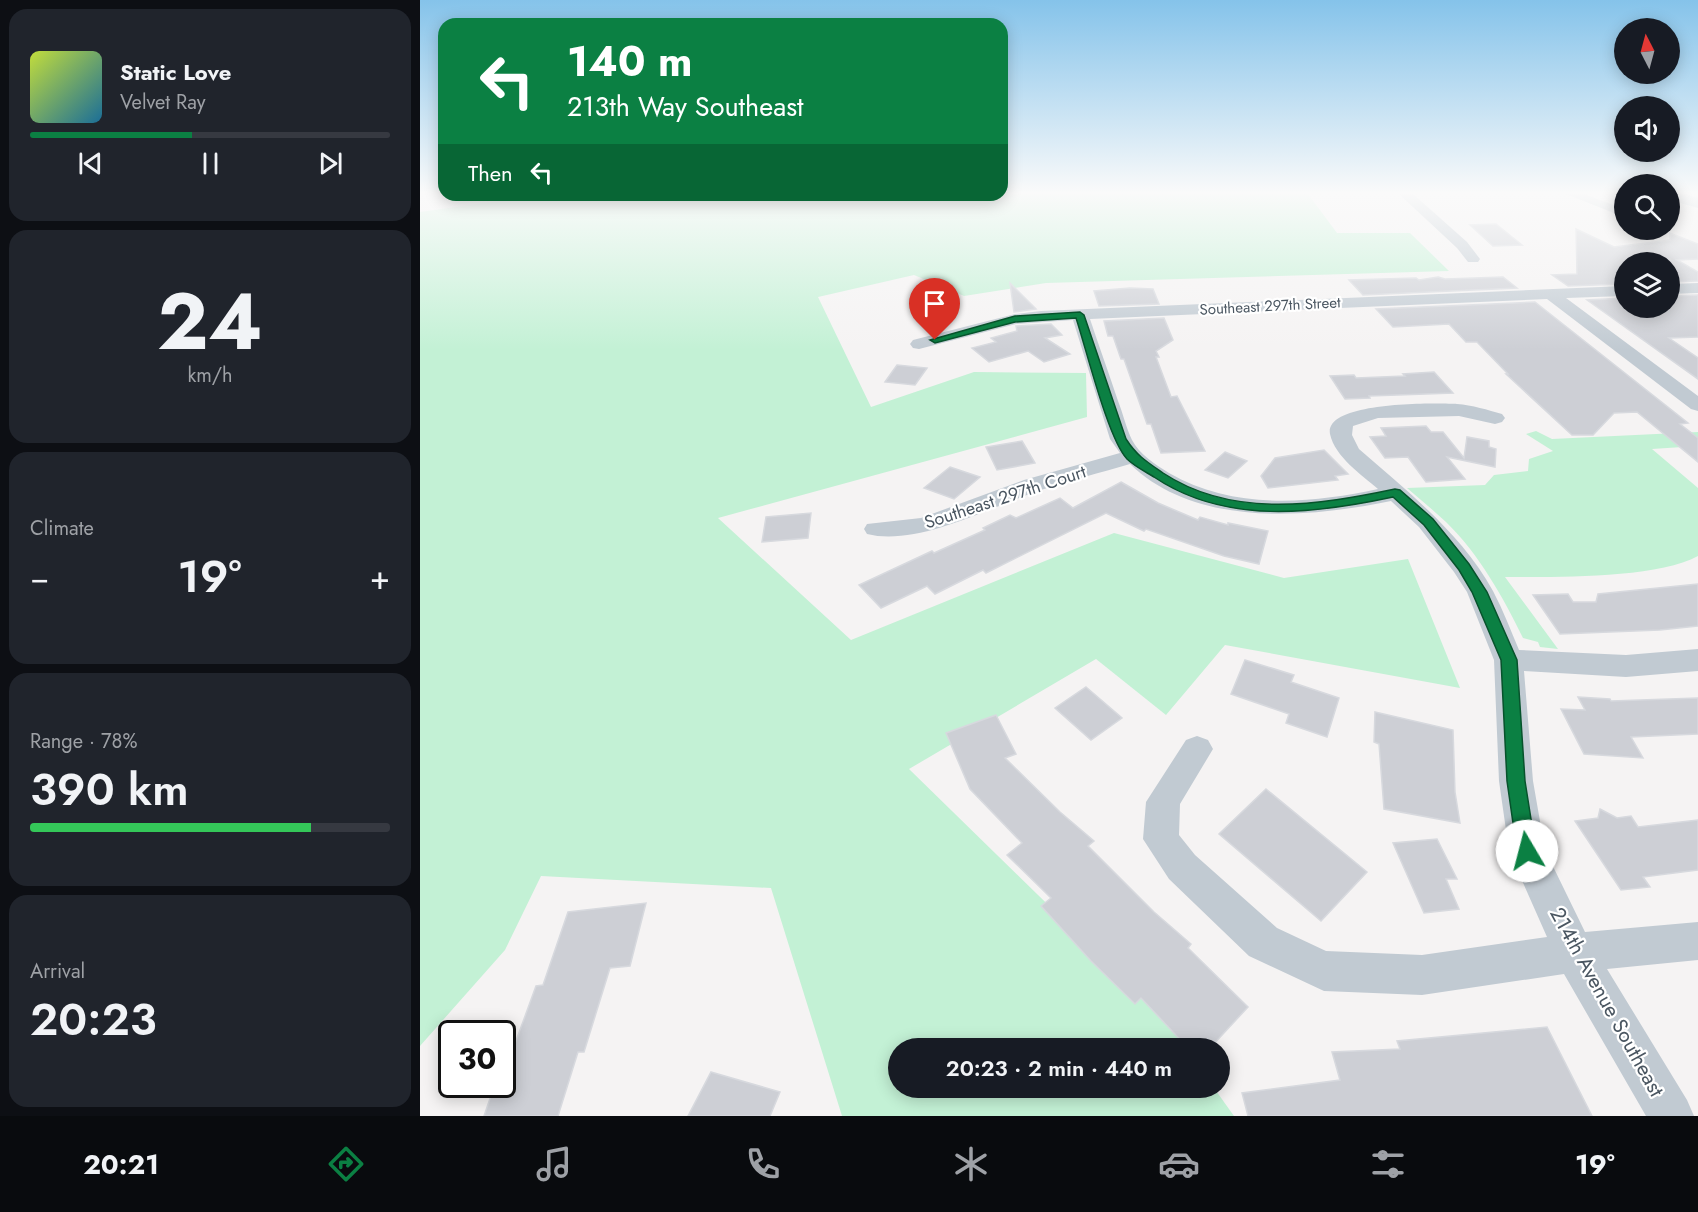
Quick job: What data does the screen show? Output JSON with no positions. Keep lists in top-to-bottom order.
{
  "streets": {
    "street": ["Southeast 297th Street", "Southeast 297th Court", "214th Avenue Southeast"]
  },
  "north": "top",
  "page": {
    "turn": ["140 m", "213th Way Southeast"],
    "song": ["Static Love", "Velvet Ray"],
    "then": "Then",
    "tile": [
      ["24", "km/h"],
      "Climate",
      ["Range · 78%", "390 km"],
      ["Arrival", "20:23"]
    ],
    "heat": ["−", "19°", "+"],
    "limit": "30",
    "trip": "20:23 · 2 min · 440 m",
    "tabs": ["20:21", "19°"]
  }
}
